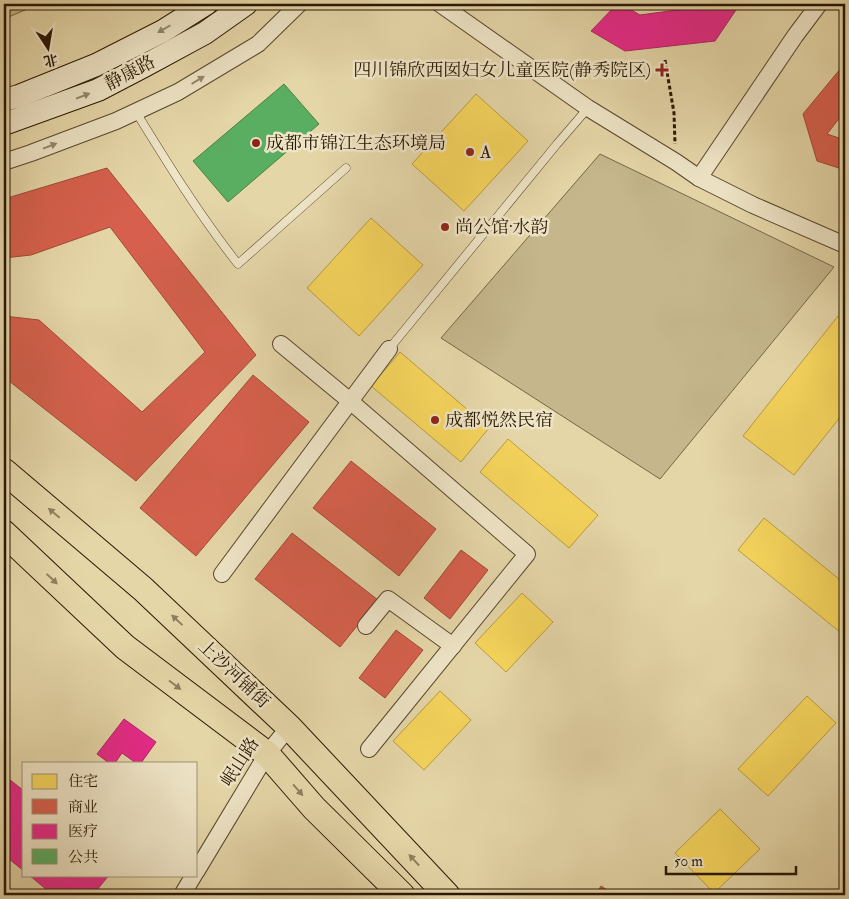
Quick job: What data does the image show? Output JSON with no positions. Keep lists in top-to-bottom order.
{
  "streets": {
    "main road": ["静康路", "上沙河铺街"],
    "street": ["岷山路"]
  },
  "crossings": [
    ["上沙河铺街", "岷山路"]
  ],
  "places": {
    "health": ["四川锦欣西囡妇女儿童医院(静秀院区)"],
    "other": [
      "成都市锦江生态环境局",
      "A",
      "尚公馆·水韵",
      "成都悦然民宿"
    ]
  },
  "legend": [
    "住宅",
    "商业",
    "医疗",
    "公共"
  ],
  "scale_bar": "50 m",
  "north": "bottom"
}
